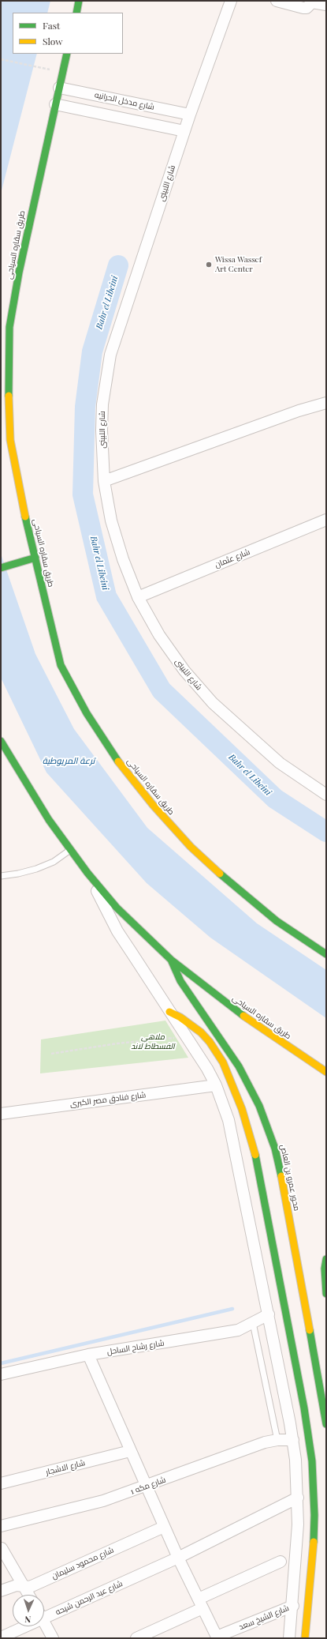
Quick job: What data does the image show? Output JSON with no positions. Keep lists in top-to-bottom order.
{
  "streets": {
    "main road": ["طريق سقاره السياحى", "محور عمرو بن العاص"],
    "street": [
      "شارع مدخل الحرانيه",
      "شارع اللبينى",
      "شارع عثمان",
      "شارع فنادق مصر الكبرى",
      "شارع رشاح الساحل",
      "شارع الاشجار",
      "شارع مكه 1",
      "شارع محمود سليمان",
      "شارع عبد الرحمن شيحه",
      "شارع الشيخ سعد"
    ]
  },
  "crossings": [
    ["شارع مدخل الحرانيه", "شارع اللبينى"],
    ["شارع مدخل الحرانيه", "طريق سقاره السياحى"],
    ["شارع اللبينى", "شارع عثمان"],
    ["طريق سقاره السياحى", "محور عمرو بن العاص"]
  ],
  "water": ["Bahr el Libeini", "ترعة المريوطية"],
  "parks": ["ملاهي الفسطاط لاند"],
  "places": ["Wissa Wassef Art Center"],
  "legend": ["Fast", "Slow"],
  "north": "bottom"
}
